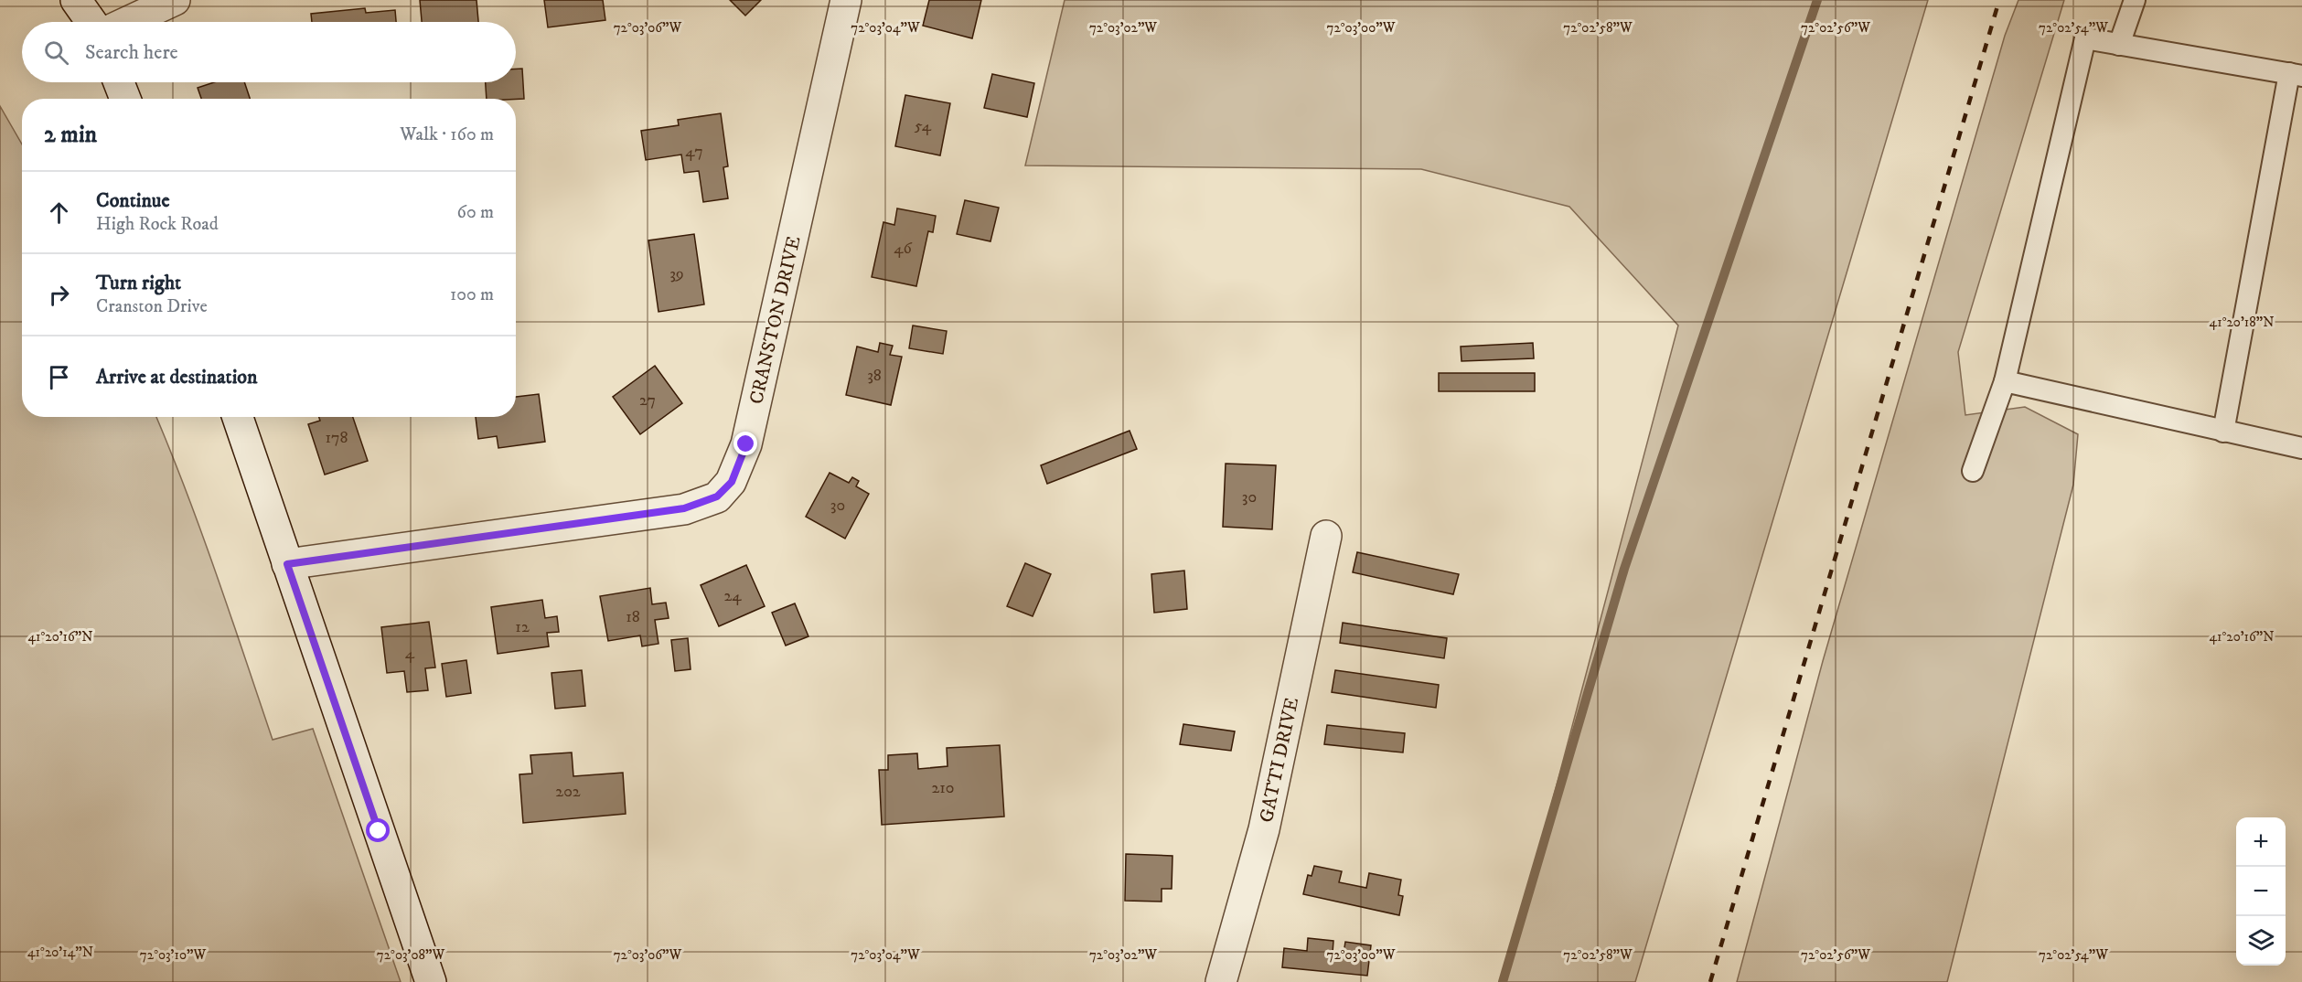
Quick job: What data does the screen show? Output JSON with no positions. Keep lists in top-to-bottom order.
{
  "streets": {
    "street": ["CRANSTON DRIVE", "GATTI DRIVE"]
  },
  "house_numbers": [
    "54",
    "47",
    "46",
    "39",
    "38",
    "27",
    "178",
    "30",
    "30",
    "24",
    "18",
    "12",
    "4",
    "210",
    "202"
  ],
  "page": {
    "search": "Search here",
    "heading": ["2 min", "Walk · 160 m"],
    "list": [
      ["Continue", "High Rock Road", "60 m"],
      ["Turn right", "Cranston Drive", "100 m"],
      "Arrive at destination"
    ],
    "map_buttons": ["+", "−"]
  },
  "coordinates": [
    "72°03'06\"W",
    "72°03'04\"W",
    "72°03'02\"W",
    "72°03'00\"W",
    "72°02'58\"W",
    "72°02'56\"W",
    "72°02'54\"W",
    "41°20'18\"N",
    "41°20'16\"N",
    "41°20'14\"N",
    "72°03'10\"W",
    "72°03'08\"W"
  ]
}
